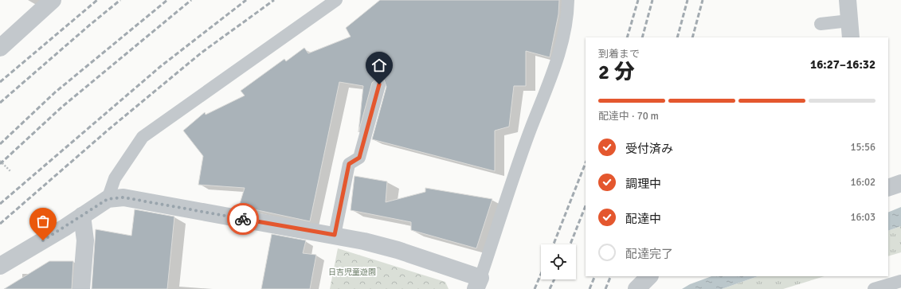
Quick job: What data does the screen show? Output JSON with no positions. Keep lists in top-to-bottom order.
{
  "parks": ["日吉児童遊園"],
  "page": {
    "heading": ["2 分", "到着まで", "16:27–16:32"],
    "bar": "配達中 · 70 m",
    "list": [
      ["受付済み", "15:56"],
      ["調理中", "16:02"],
      ["配達中", "16:03"],
      "配達完了"
    ]
  }
}
